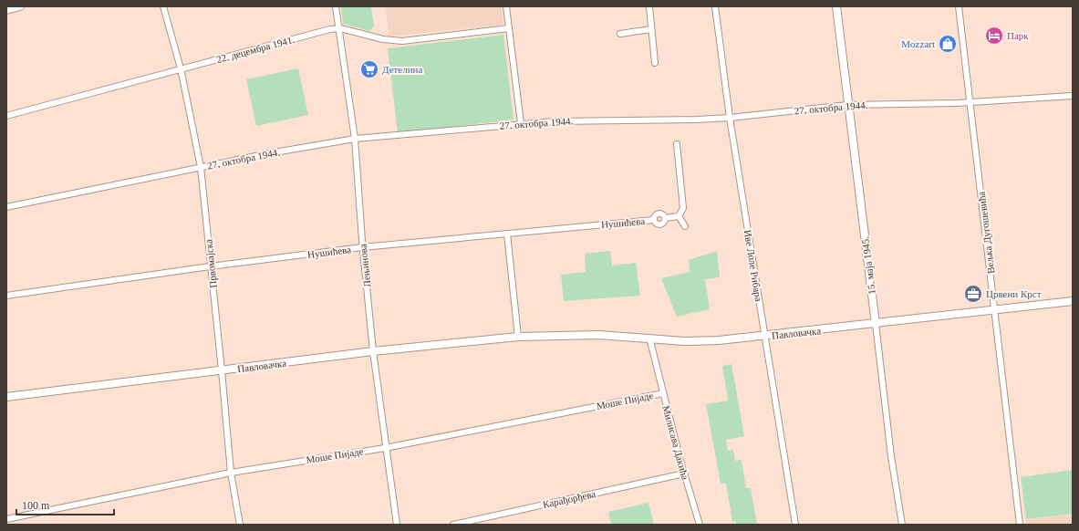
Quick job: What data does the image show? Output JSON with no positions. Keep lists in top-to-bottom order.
{
  "streets": {
    "street": [
      "22. децембра 1941.",
      "27. октобра 1944.",
      "Нушићева",
      "Вељка Дугошевића",
      "Првомајска",
      "Лењинова",
      "Иве Лоле Рибара",
      "15. маја 1945.",
      "Павловачка",
      "Моше Пијаде",
      "Милисава Дакића",
      "Карађорђева"
    ]
  },
  "crossings": [
    ["22. децембра 1941.", "Првомајска"],
    ["22. децембра 1941.", "Лењинова"],
    ["27. октобра 1944.", "Вељка Дугошевића"],
    ["27. октобра 1944.", "Првомајска"],
    ["27. октобра 1944.", "Лењинова"],
    ["27. октобра 1944.", "Иве Лоле Рибара"],
    ["27. октобра 1944.", "15. маја 1945."],
    ["Нушићева", "Првомајска"],
    ["Нушићева", "Лењинова"],
    ["Вељка Дугошевића", "Павловачка"],
    ["Првомајска", "Павловачка"],
    ["Првомајска", "Моше Пијаде"],
    ["Лењинова", "Павловачка"],
    ["Лењинова", "Моше Пијаде"],
    ["Иве Лоле Рибара", "Павловачка"],
    ["15. маја 1945.", "Павловачка"],
    ["Павловачка", "Милисава Дакића"],
    ["Моше Пијаде", "Милисава Дакића"],
    ["Милисава Дакића", "Карађорђева"]
  ],
  "places": {
    "hotel": ["Парк"],
    "shop": ["Mozzart"],
    "supermarket": ["Детелина"],
    "office": ["Црвени Крст"]
  },
  "scale_bar": "100 m"
}
